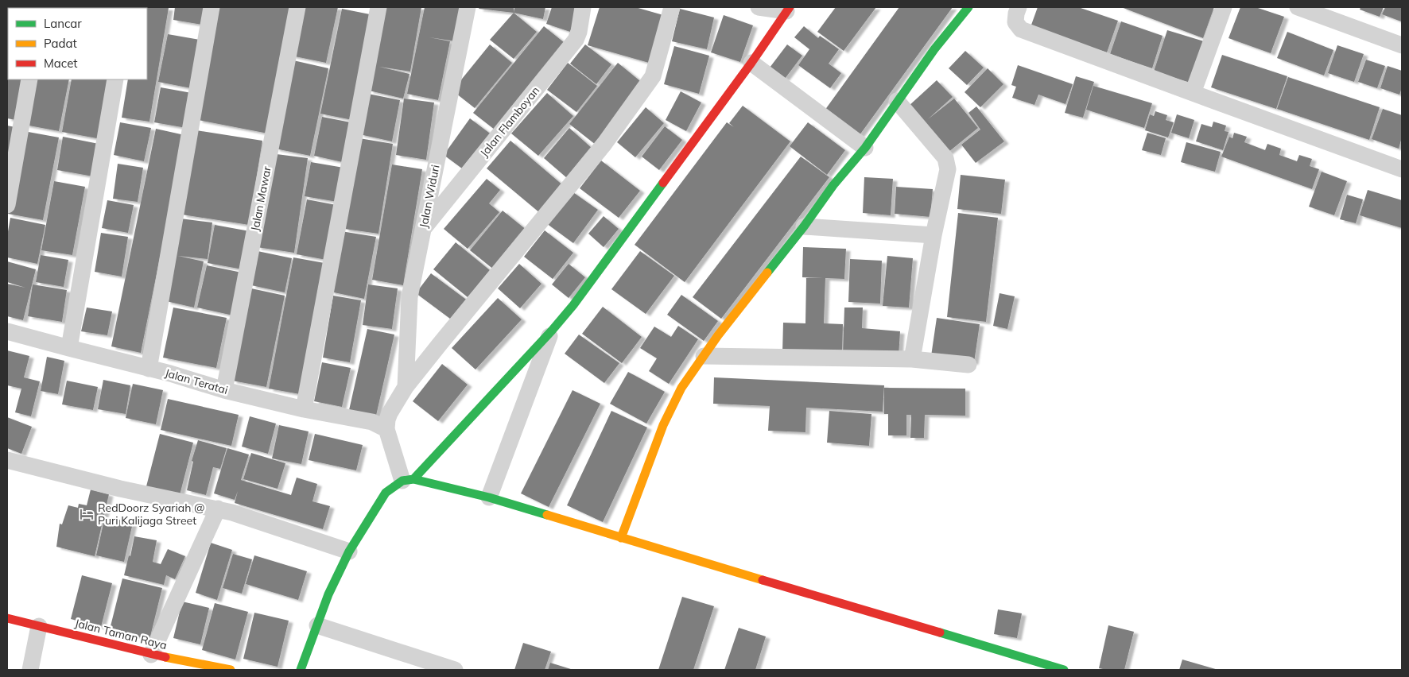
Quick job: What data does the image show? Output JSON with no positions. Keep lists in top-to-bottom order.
{
  "streets": {
    "street": [
      "Jalan Flamboyan",
      "Jalan Widuri",
      "Jalan Mawar",
      "Jalan Teratai",
      "Jalan Taman Raya"
    ]
  },
  "crossings": [
    ["Jalan Flamboyan", "Jalan Widuri"],
    ["Jalan Mawar", "Jalan Teratai"]
  ],
  "places": {
    "hotel": ["RedDoorz Syariah @ Puri Kalijaga Street"]
  },
  "legend": ["Lancar", "Padat", "Macet"]
}
